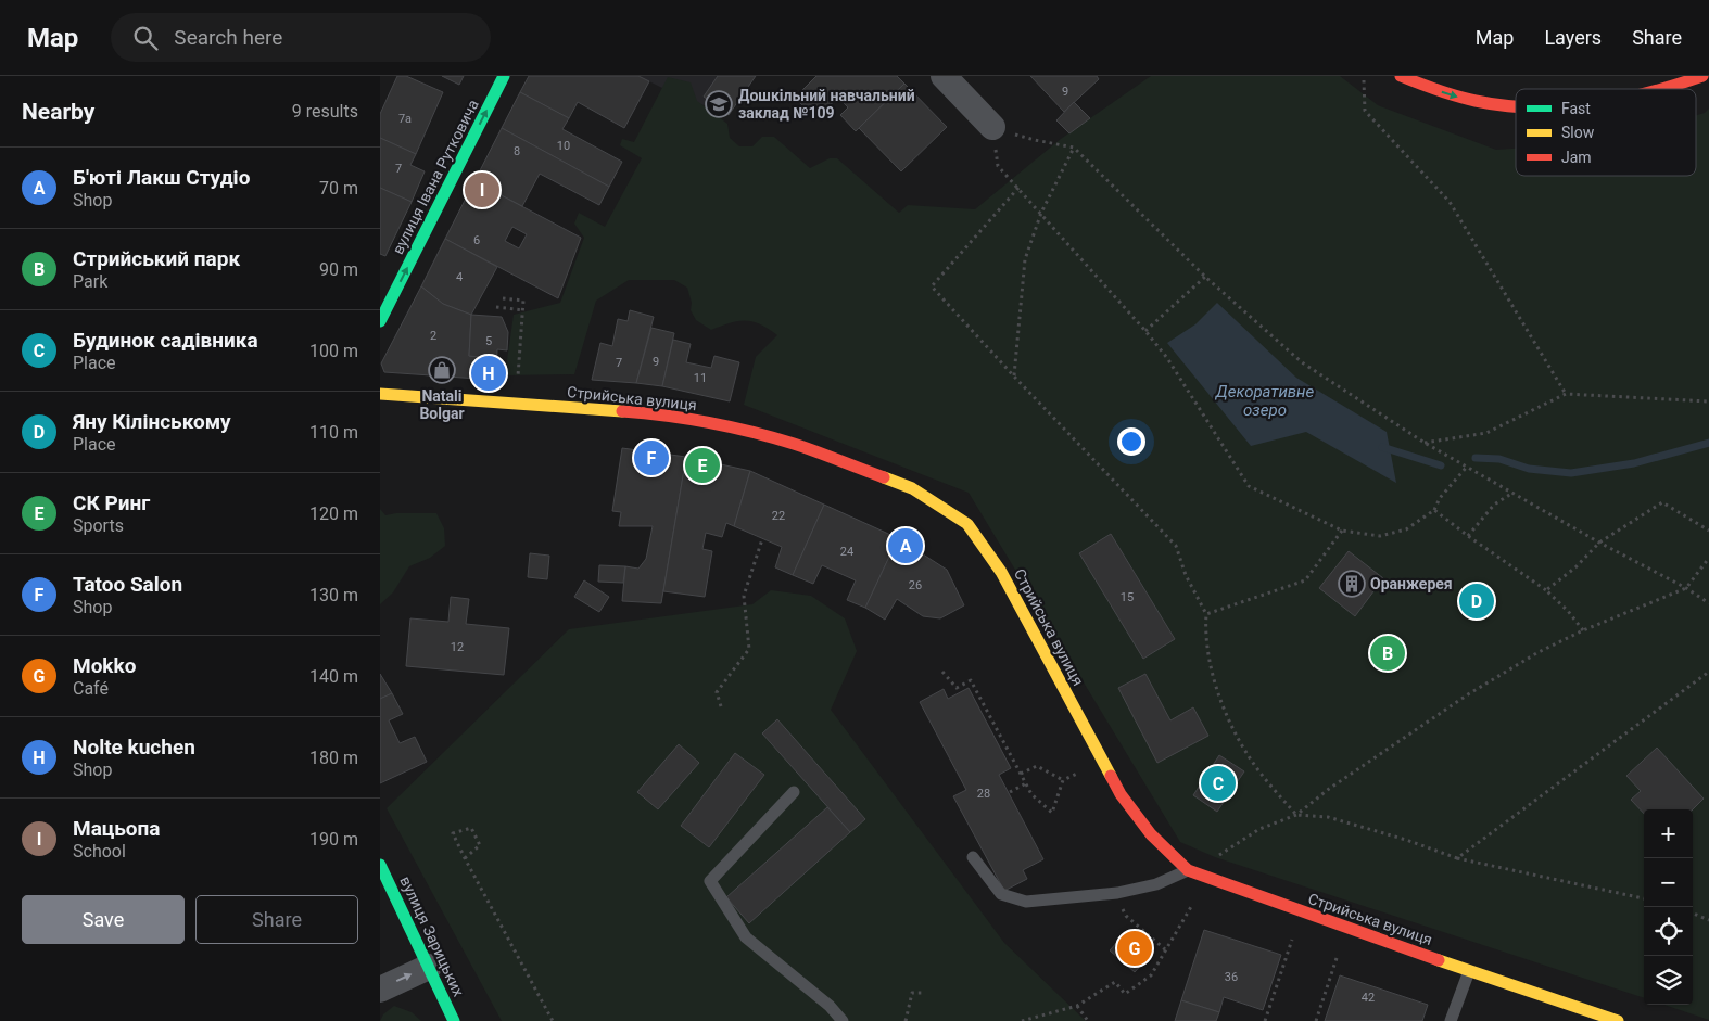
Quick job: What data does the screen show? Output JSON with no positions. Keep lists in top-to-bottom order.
{
  "streets": {
    "main road": ["вулиця Івана Рутковича", "Стрийська вулиця", "вулиця Зарицьких"]
  },
  "one_way": ["вулиця Івана Рутковича"],
  "water": ["Декоративне озеро"],
  "places": {
    "school or university": ["Дошкільний навчальний заклад №109"],
    "shop": ["Natali Bolgar"],
    "building": ["Оранжерея"]
  },
  "house_numbers": [
    "9",
    "7а",
    "10",
    "8",
    "7",
    "6",
    "4",
    "2",
    "5",
    "9",
    "7",
    "11",
    "22",
    "24",
    "26",
    "15",
    "12",
    "28",
    "36",
    "42"
  ],
  "legend": ["Fast", "Slow", "Jam"],
  "page": {
    "header": "Map",
    "search": "Search here",
    "nav": ["Map", "Layers", "Share"],
    "heading": ["Nearby", "9 results"],
    "list": [
      {
        "mark": "A",
        "name": "Б'юті Лакш Студіо",
        "note": "Shop",
        "value": "70 m"
      },
      {
        "mark": "B",
        "name": "Стрийський парк",
        "note": "Park",
        "value": "90 m"
      },
      {
        "mark": "C",
        "name": "Будинок садівника",
        "note": "Place",
        "value": "100 m"
      },
      {
        "mark": "D",
        "name": "Яну Кілінському",
        "note": "Place",
        "value": "110 m"
      },
      {
        "mark": "E",
        "name": "СК Ринг",
        "note": "Sports",
        "value": "120 m"
      },
      {
        "mark": "F",
        "name": "Tatoo Salon",
        "note": "Shop",
        "value": "130 m"
      },
      {
        "mark": "G",
        "name": "Mokko",
        "note": "Café",
        "value": "140 m"
      },
      {
        "mark": "H",
        "name": "Nolte kuchen",
        "note": "Shop",
        "value": "180 m"
      },
      {
        "mark": "I",
        "name": "Мацьопа",
        "note": "School",
        "value": "190 m"
      }
    ],
    "pins": [
      "I",
      "H",
      "F",
      "E",
      "A",
      "D",
      "B",
      "C",
      "G"
    ],
    "map_buttons": ["+", "−"],
    "buttons": ["Save", "Share"]
  }
}
